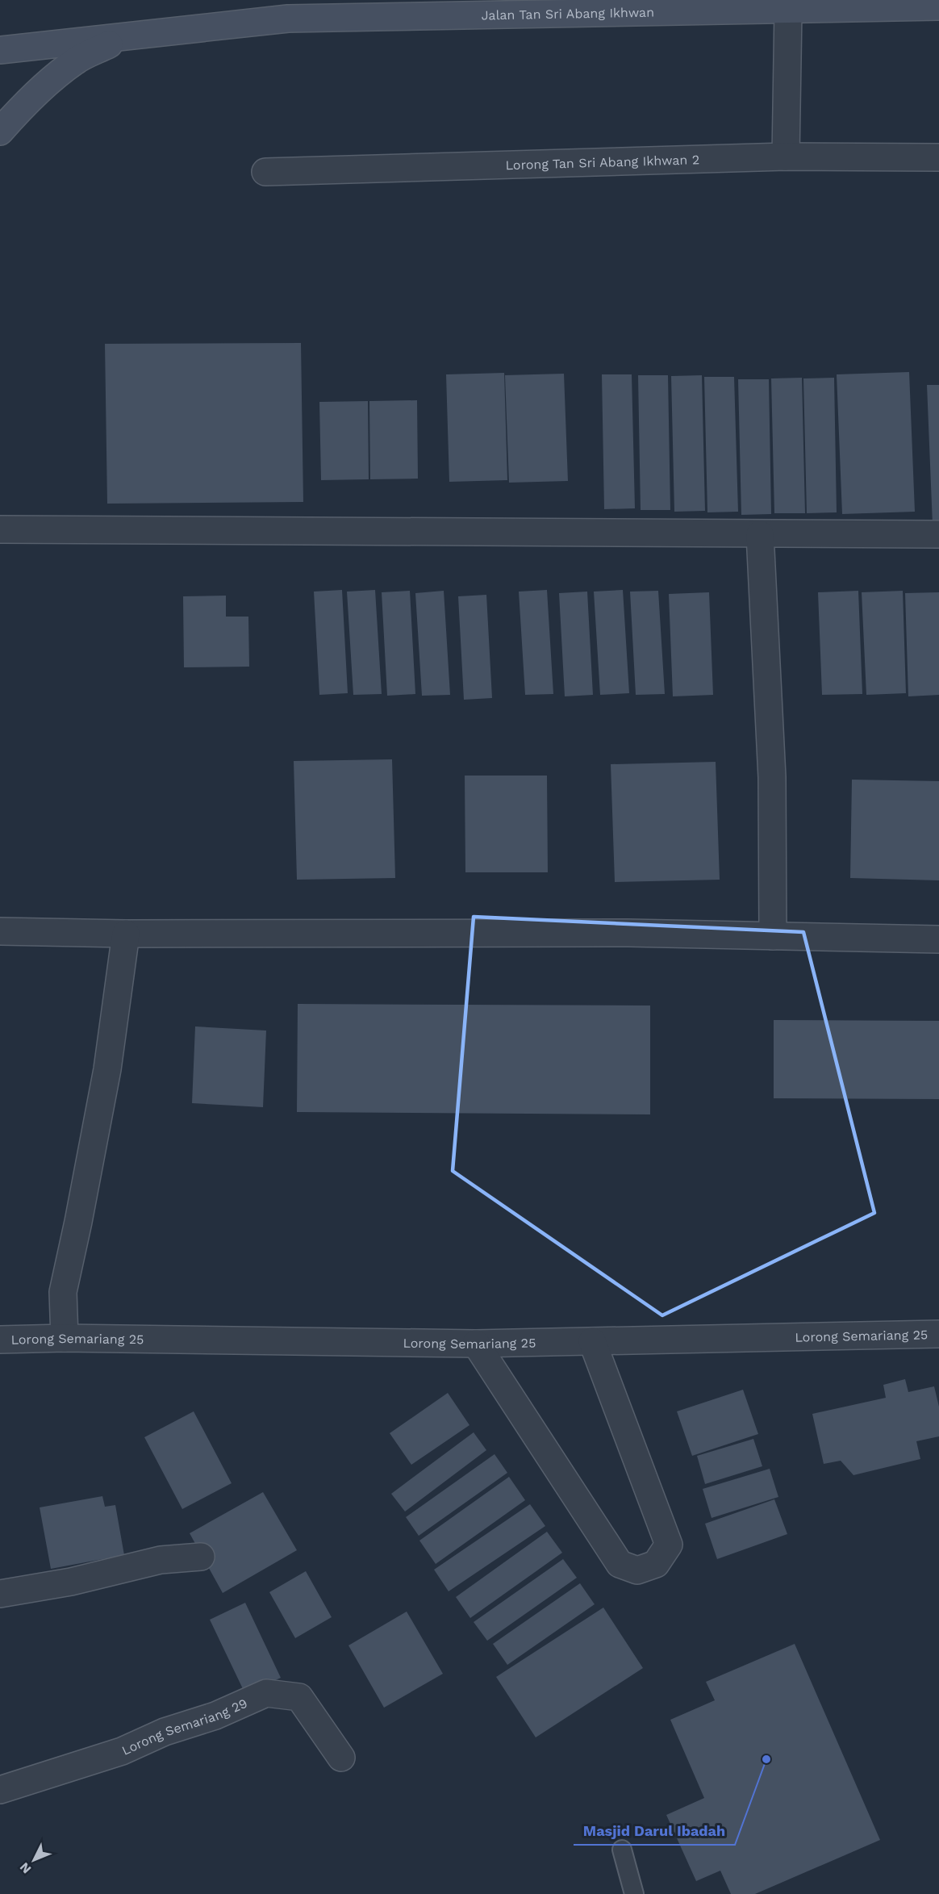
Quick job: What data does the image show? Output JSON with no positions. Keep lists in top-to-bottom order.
{
  "streets": {
    "street": [
      "Jalan Tan Sri Abang Ikhwan",
      "Lorong Tan Sri Abang Ikhwan 2",
      "Lorong Semariang 25",
      "Lorong Semariang 29"
    ]
  },
  "places": ["Masjid Darul Ibadah"],
  "north": "bottom left"
}
